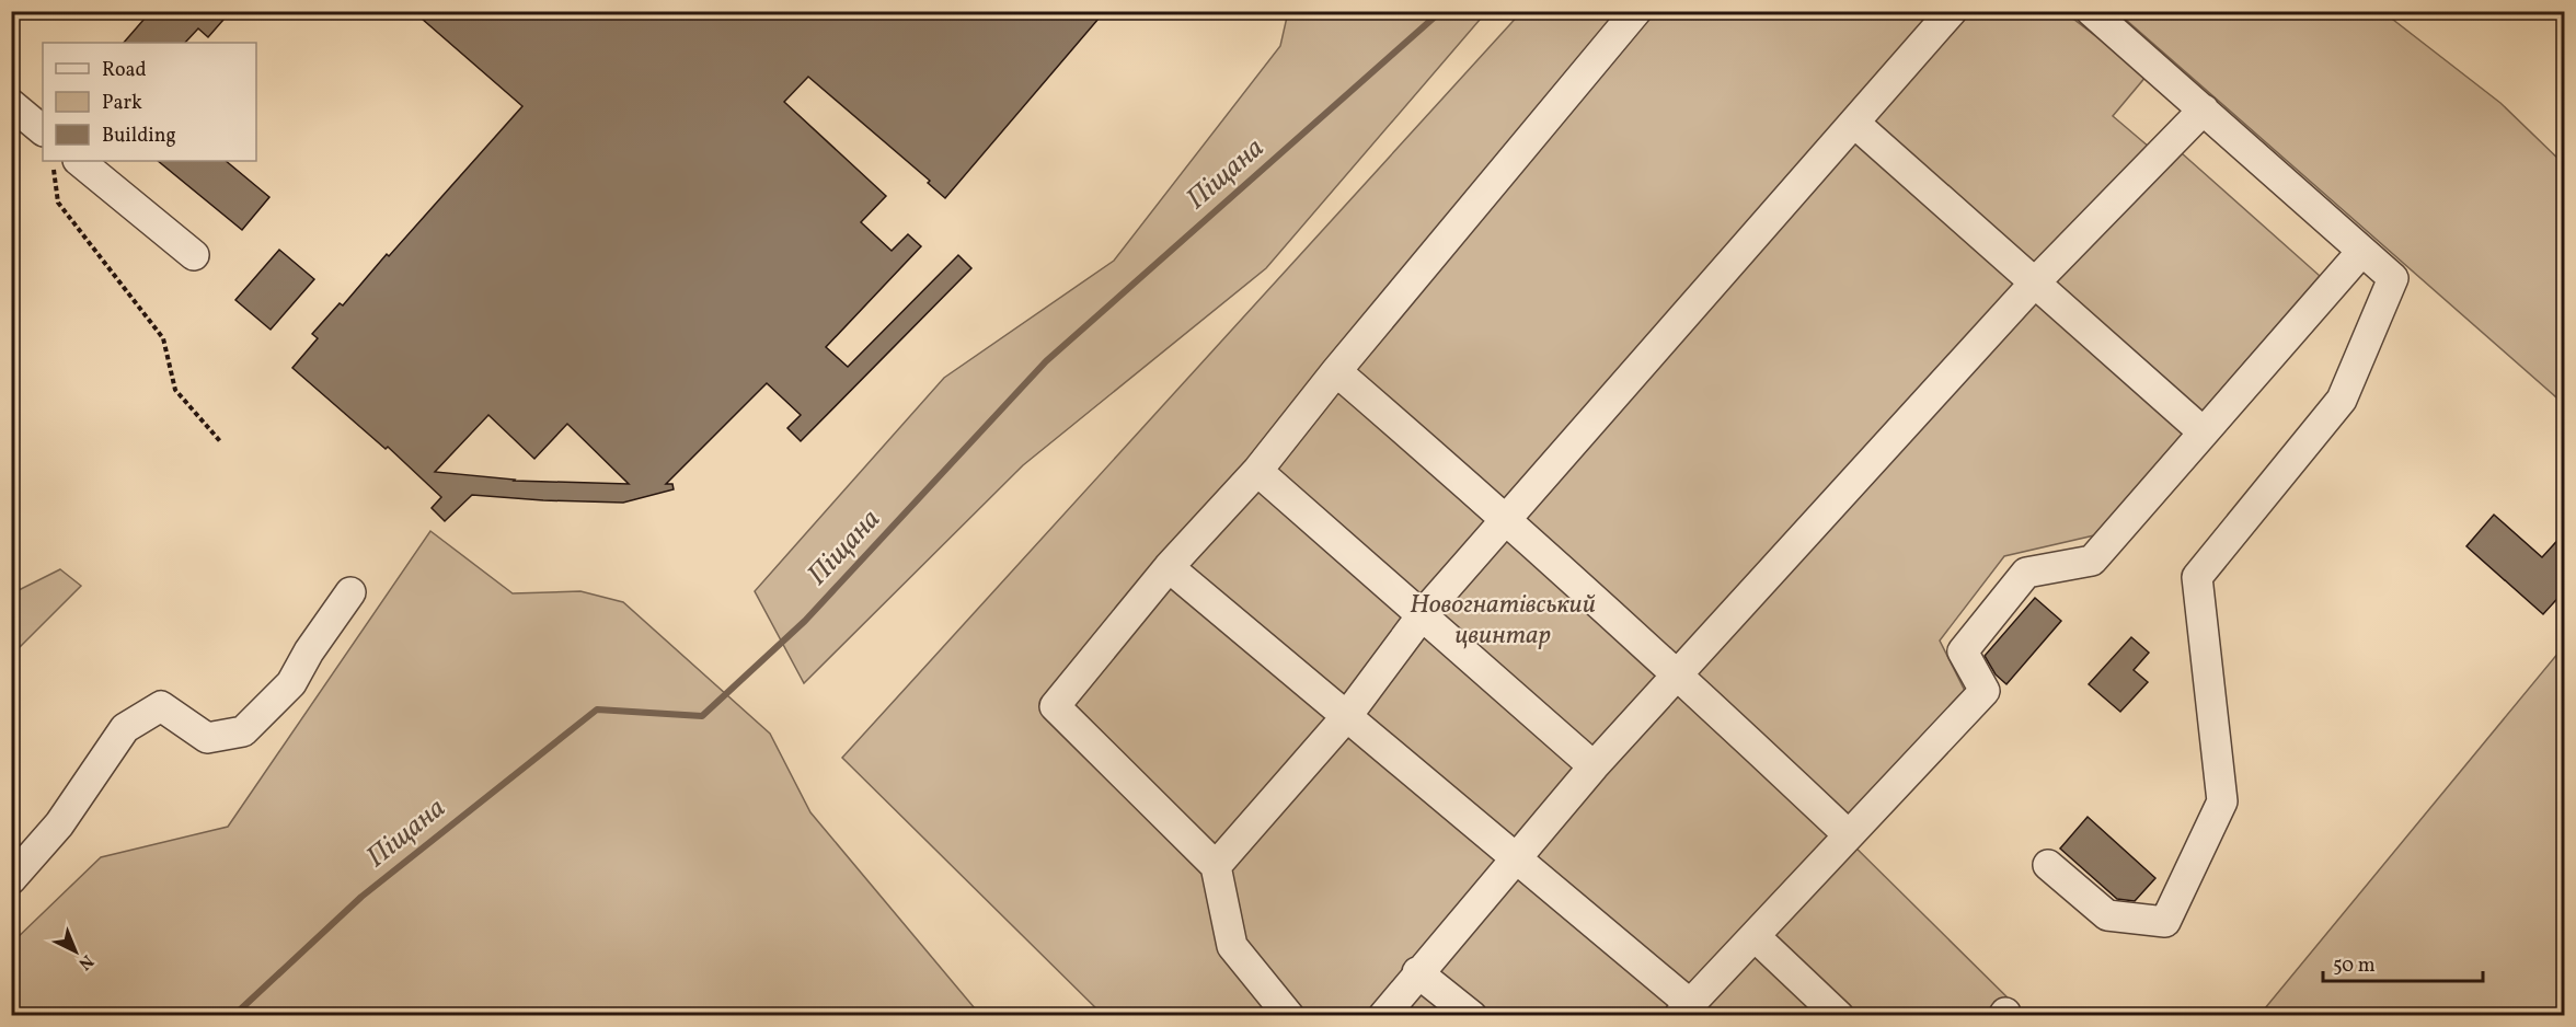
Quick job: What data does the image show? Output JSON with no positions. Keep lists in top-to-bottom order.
{
  "water": ["Піщана"],
  "parks": ["Новогнатівський цвинтар"],
  "legend": ["Road", "Park", "Building"],
  "scale_bar": "50 m",
  "north": "bottom right"
}
